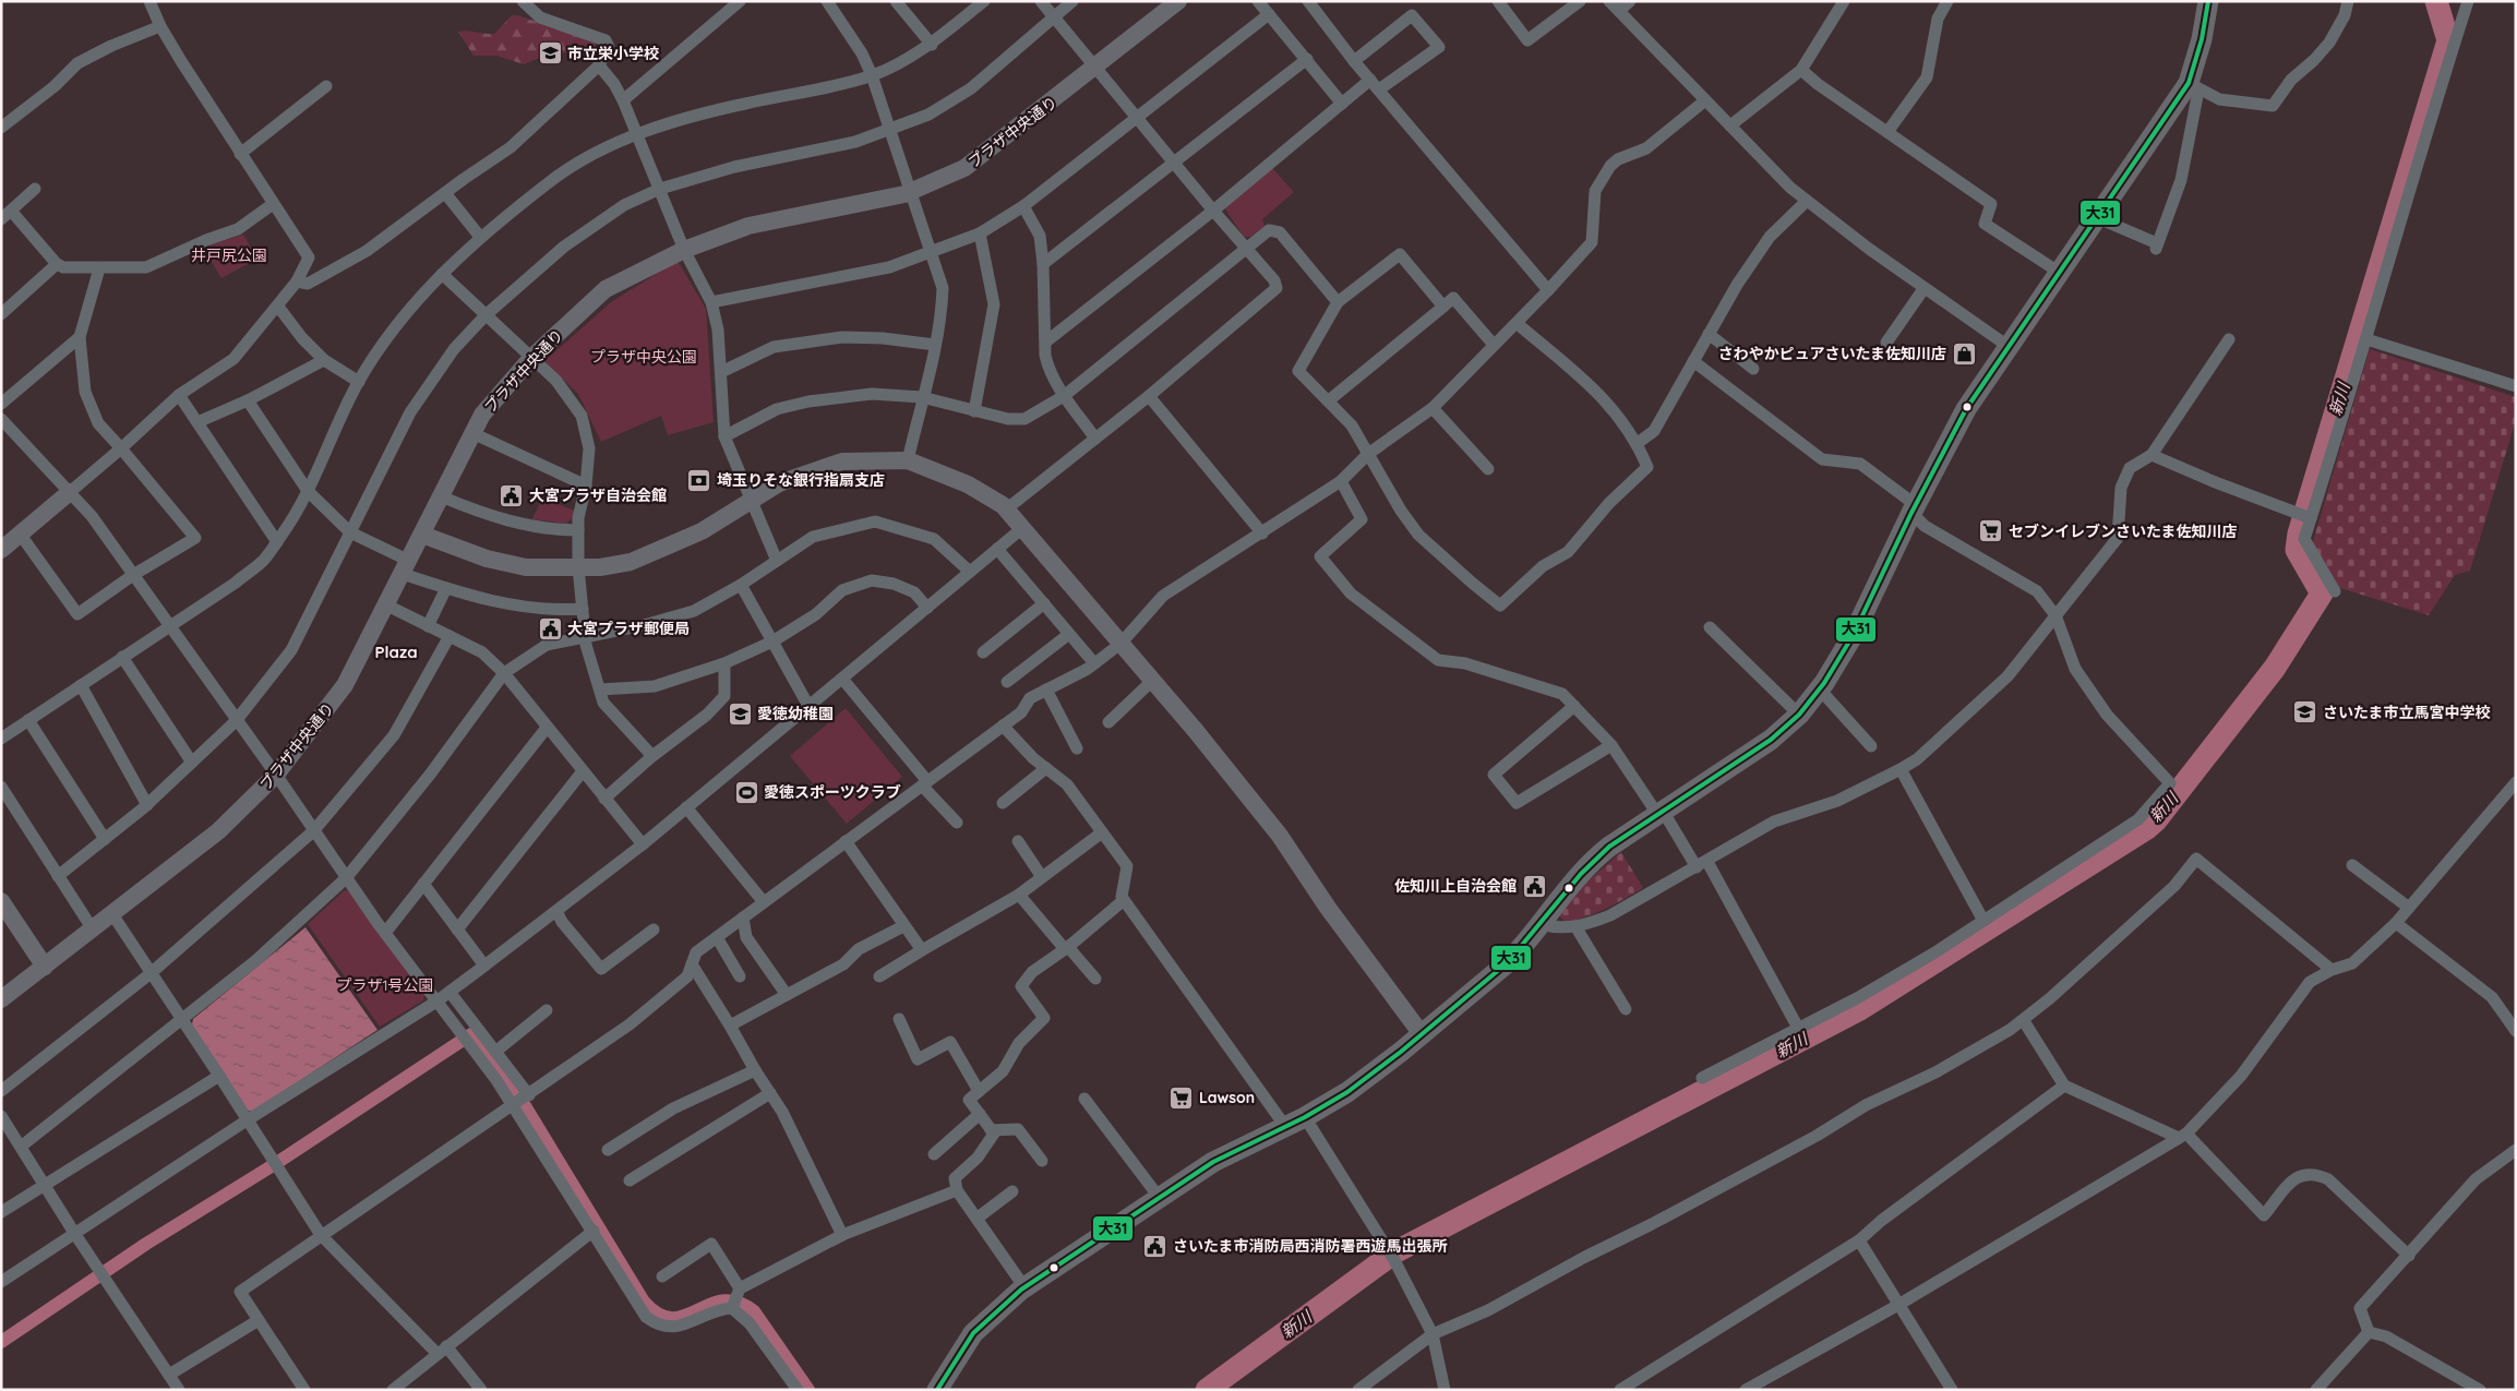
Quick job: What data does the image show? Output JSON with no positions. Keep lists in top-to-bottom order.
{
  "streets": {
    "street": ["プラザ中央通り"]
  },
  "districts": ["Plaza"],
  "water": ["新川"],
  "parks": ["井戸尻公園", "プラザ中央公園", "プラザ1号公園"],
  "places": {
    "school or university": ["市立栄小学校", "さいたま市立馬宮中学校", "愛徳幼稚園"],
    "shop": ["さわやかピュアさいたま佐知川店"],
    "bank": ["埼玉りそな銀行指扇支店"],
    "public building": [
      "大宮プラザ自治会館",
      "大宮プラザ郵便局",
      "佐知川上自治会館",
      "さいたま市消防局西消防署西遊馬出張所"
    ],
    "supermarket": ["セブンイレブンさいたま佐知川店", "Lawson"],
    "sports": ["愛徳スポーツクラブ"]
  },
  "lines": ["transit line 大31"]
}
